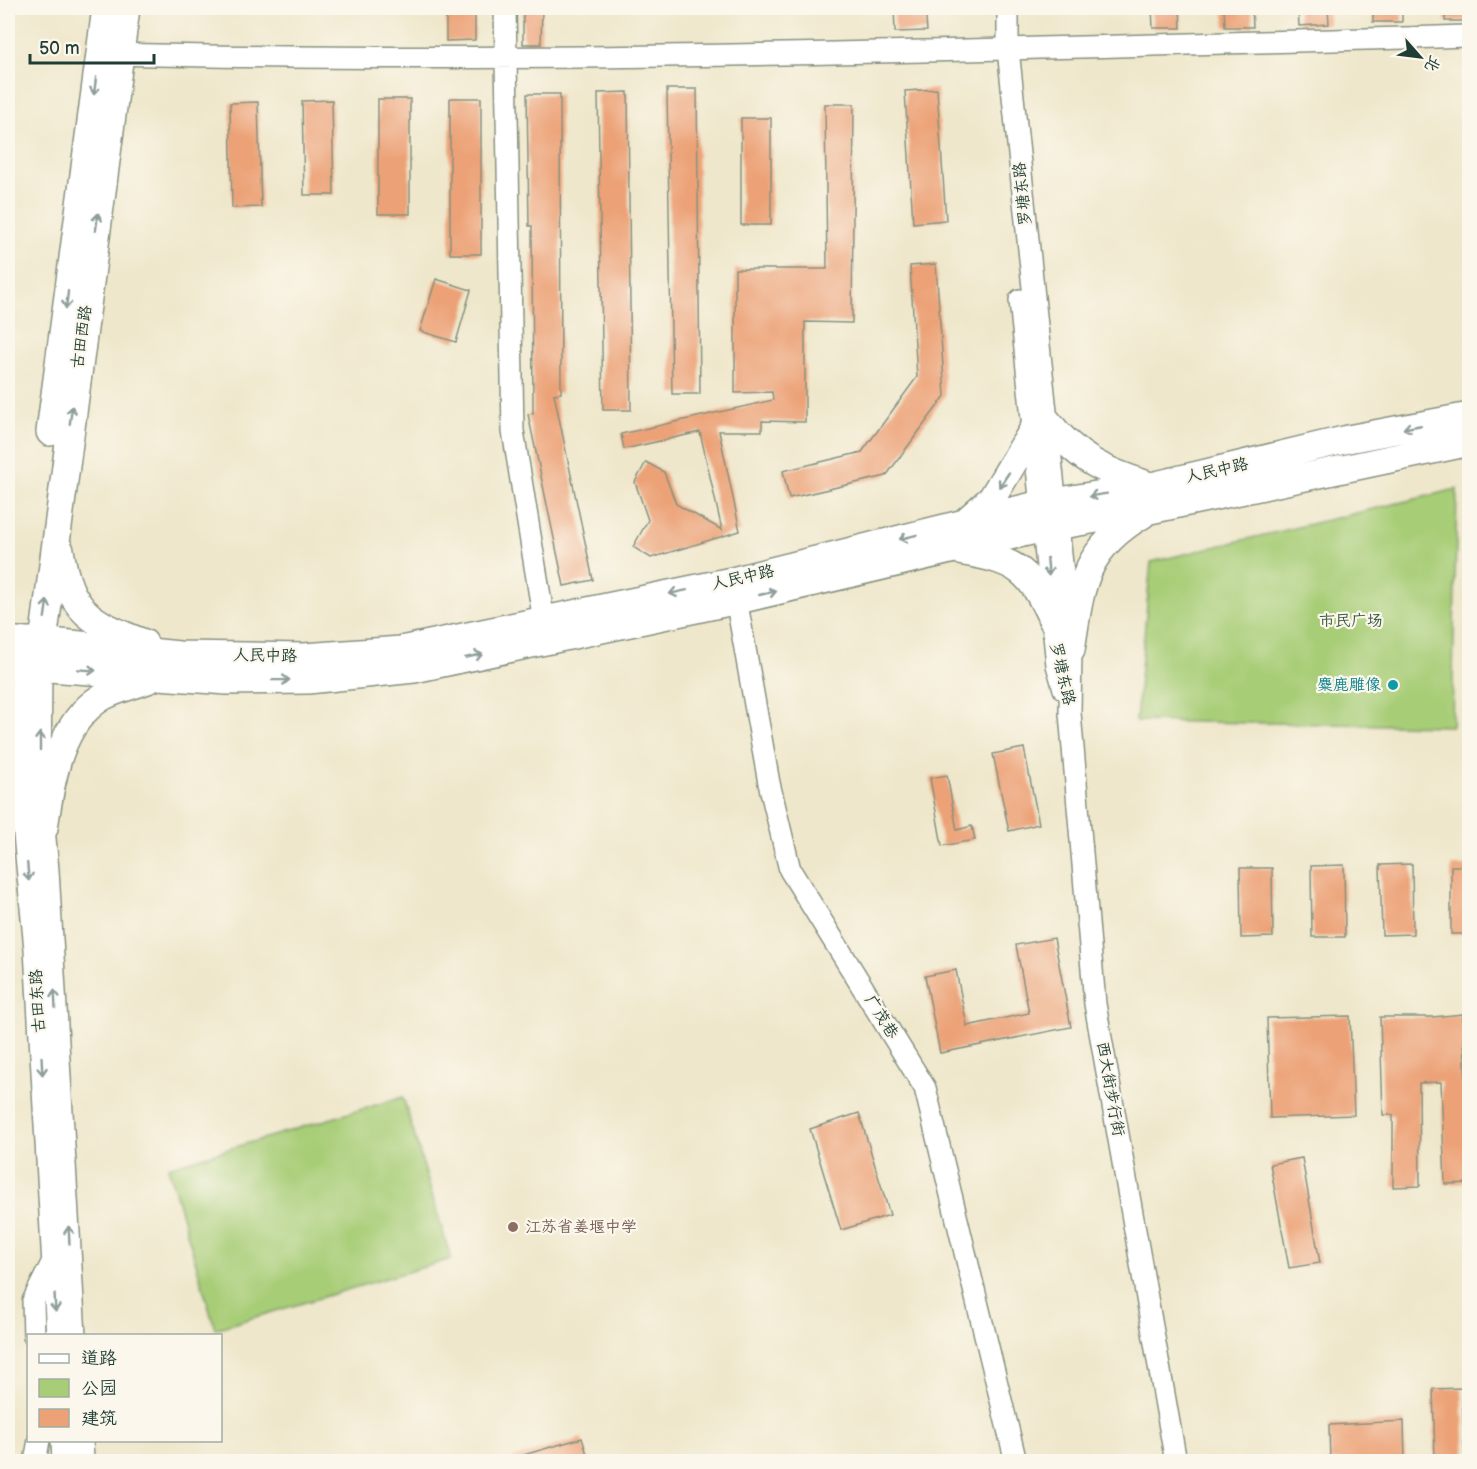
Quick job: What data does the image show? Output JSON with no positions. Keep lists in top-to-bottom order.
{
  "streets": {
    "main road": ["古田西路", "人民中路"],
    "street": [
      "罗塘东路",
      "古田东路",
      "广茂巷",
      "西大街步行街"
    ]
  },
  "crossings": [
    ["罗塘东路", "人民中路"],
    ["罗塘东路", "西大街步行街"],
    ["古田西路", "人民中路"],
    ["古田西路", "古田东路"],
    ["人民中路", "古田东路"],
    ["人民中路", "广茂巷"]
  ],
  "parks": ["市民广场"],
  "places": ["麋鹿雕像", "江苏省姜堰中学"],
  "legend": ["道路", "公园", "建筑"],
  "scale_bar": "50 m",
  "north": "bottom right"
}
